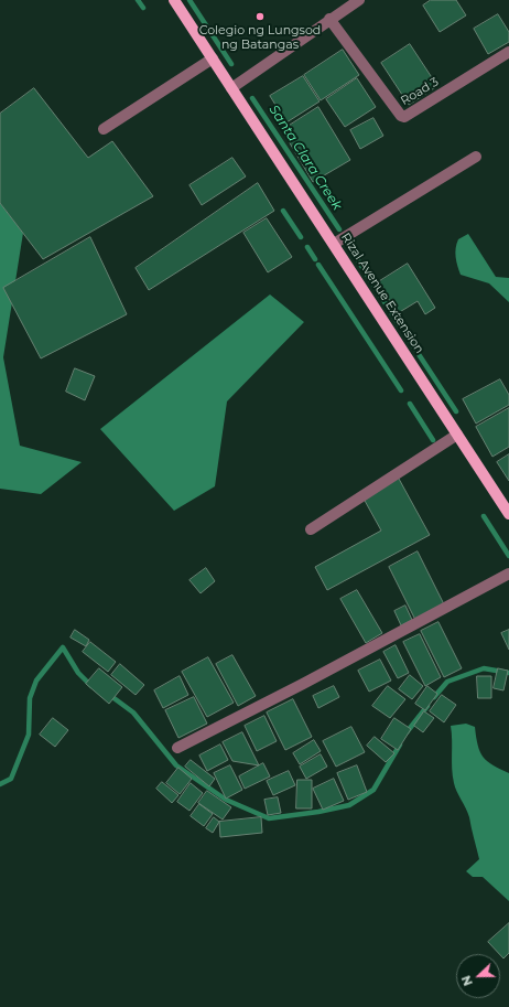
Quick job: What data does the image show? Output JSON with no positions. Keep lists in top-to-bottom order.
{
  "streets": {
    "main road": ["Rizal Avenue Extension"],
    "street": ["Road 3"]
  },
  "water": ["Santa Clara Creek"],
  "places": ["Colegio ng Lungsod ng Batangas"],
  "north": "left"
}
